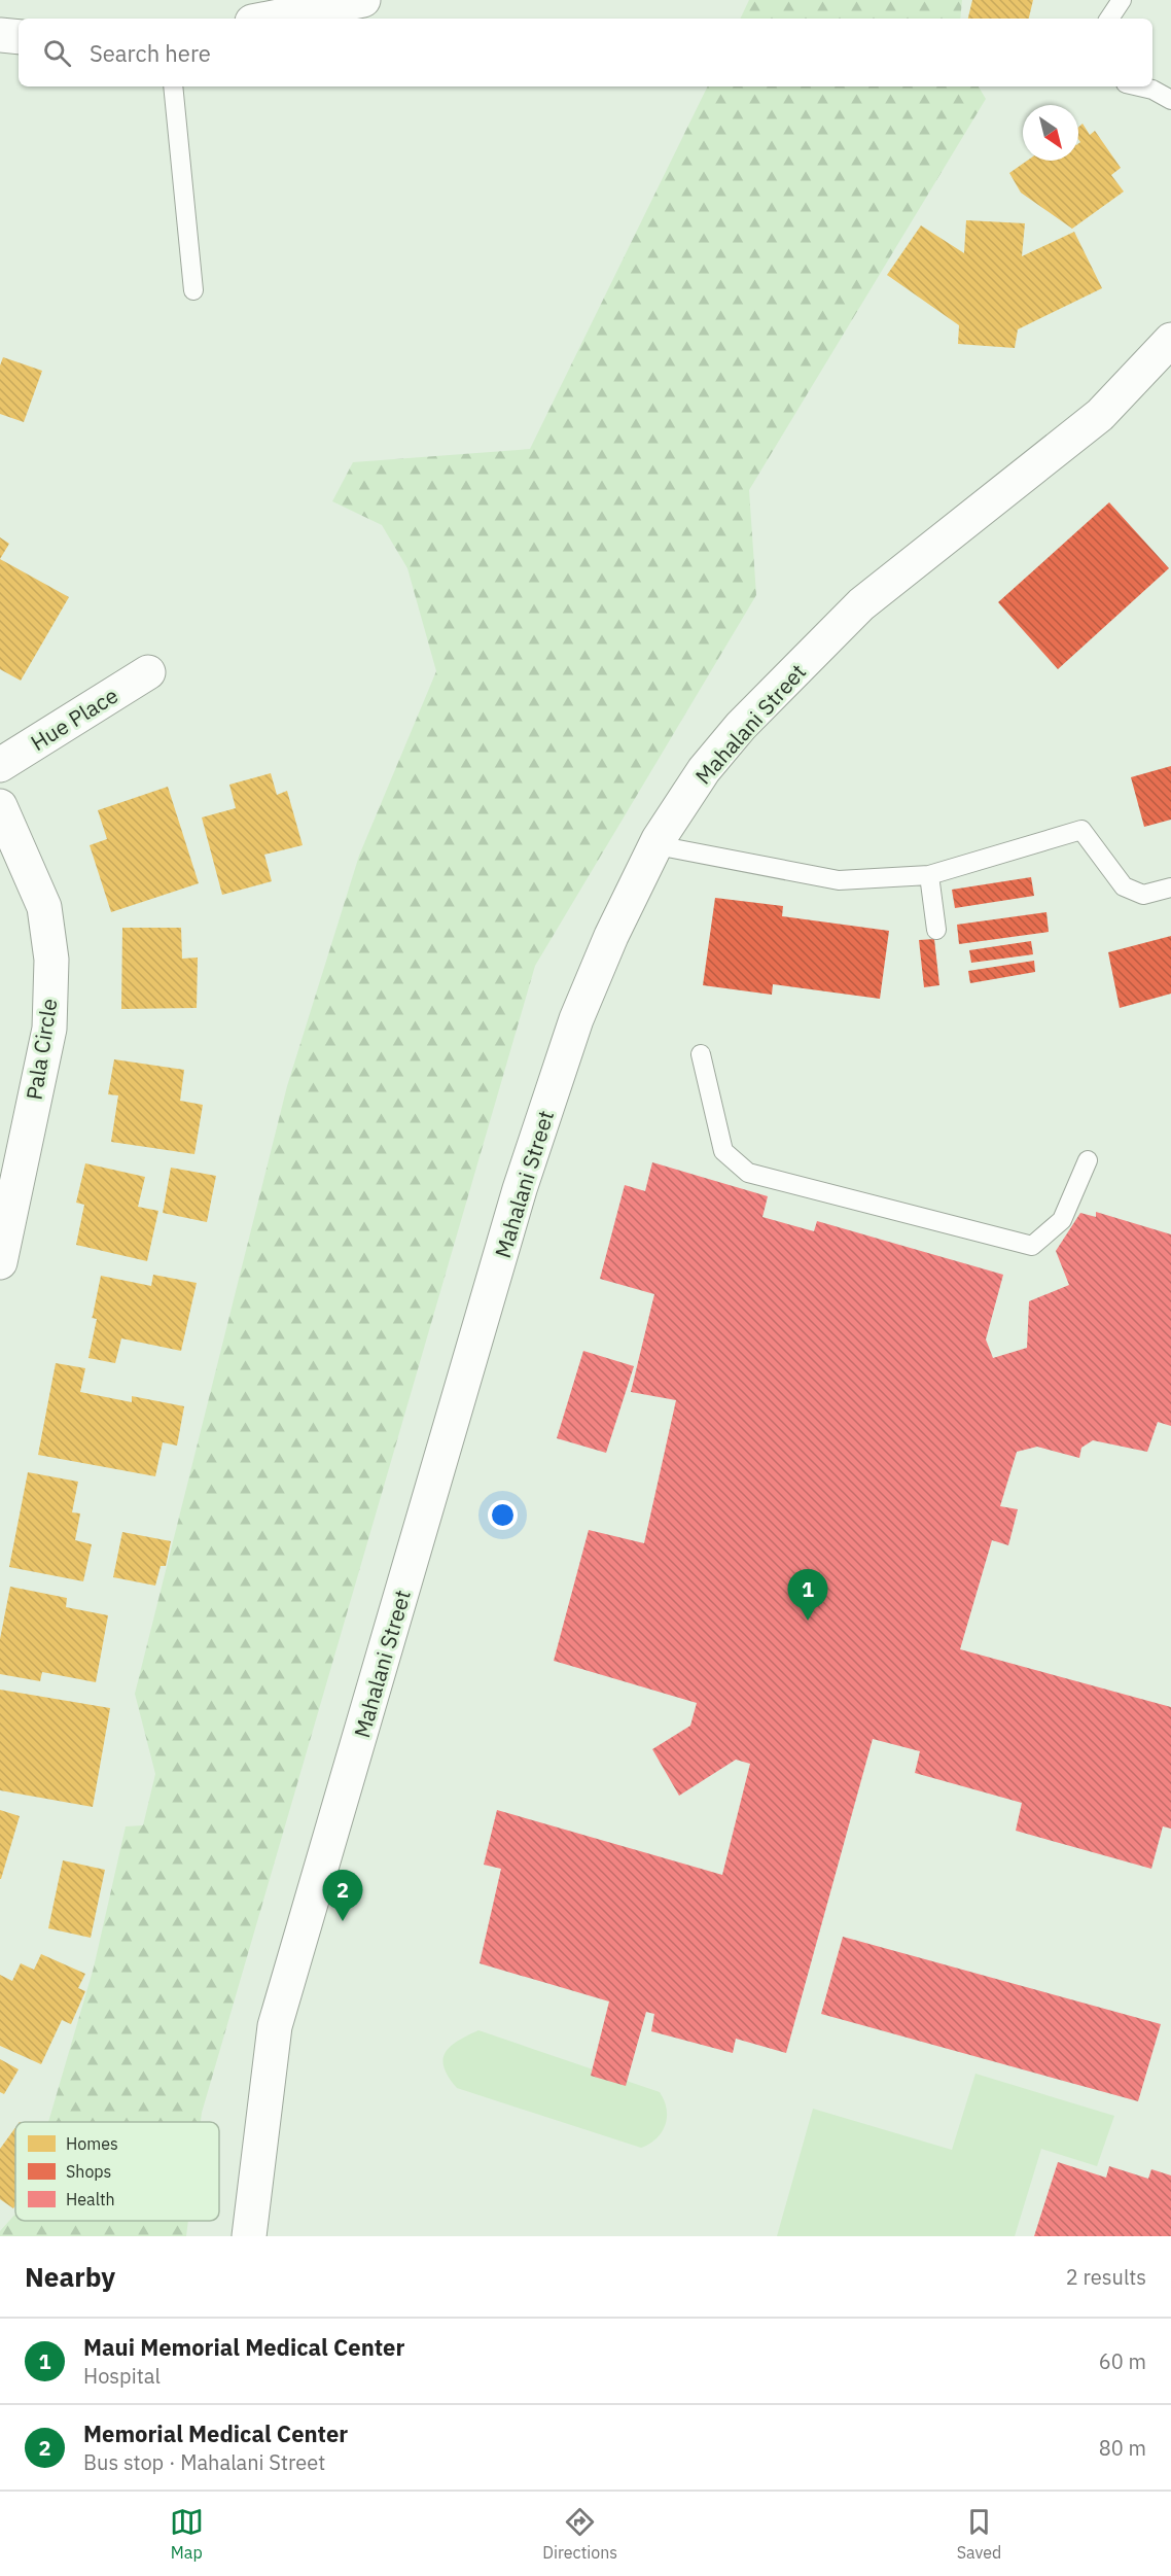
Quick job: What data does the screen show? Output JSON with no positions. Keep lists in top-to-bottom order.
{
  "streets": {
    "street": ["Hue Place", "Mahalani Street", "Pala Circle"]
  },
  "legend": ["Homes", "Shops", "Health"],
  "north": "bottom right",
  "page": {
    "search": "Search here",
    "pins": ["1", "2"],
    "heading": ["Nearby", "2 results"],
    "list": [
      {
        "mark": "1",
        "name": "Maui Memorial Medical Center",
        "note": "Hospital",
        "value": "60 m"
      },
      {
        "mark": "2",
        "name": "Memorial Medical Center",
        "note": "Bus stop · Mahalani Street",
        "value": "80 m"
      }
    ],
    "nav": ["Map", "Directions", "Saved"]
  }
}
